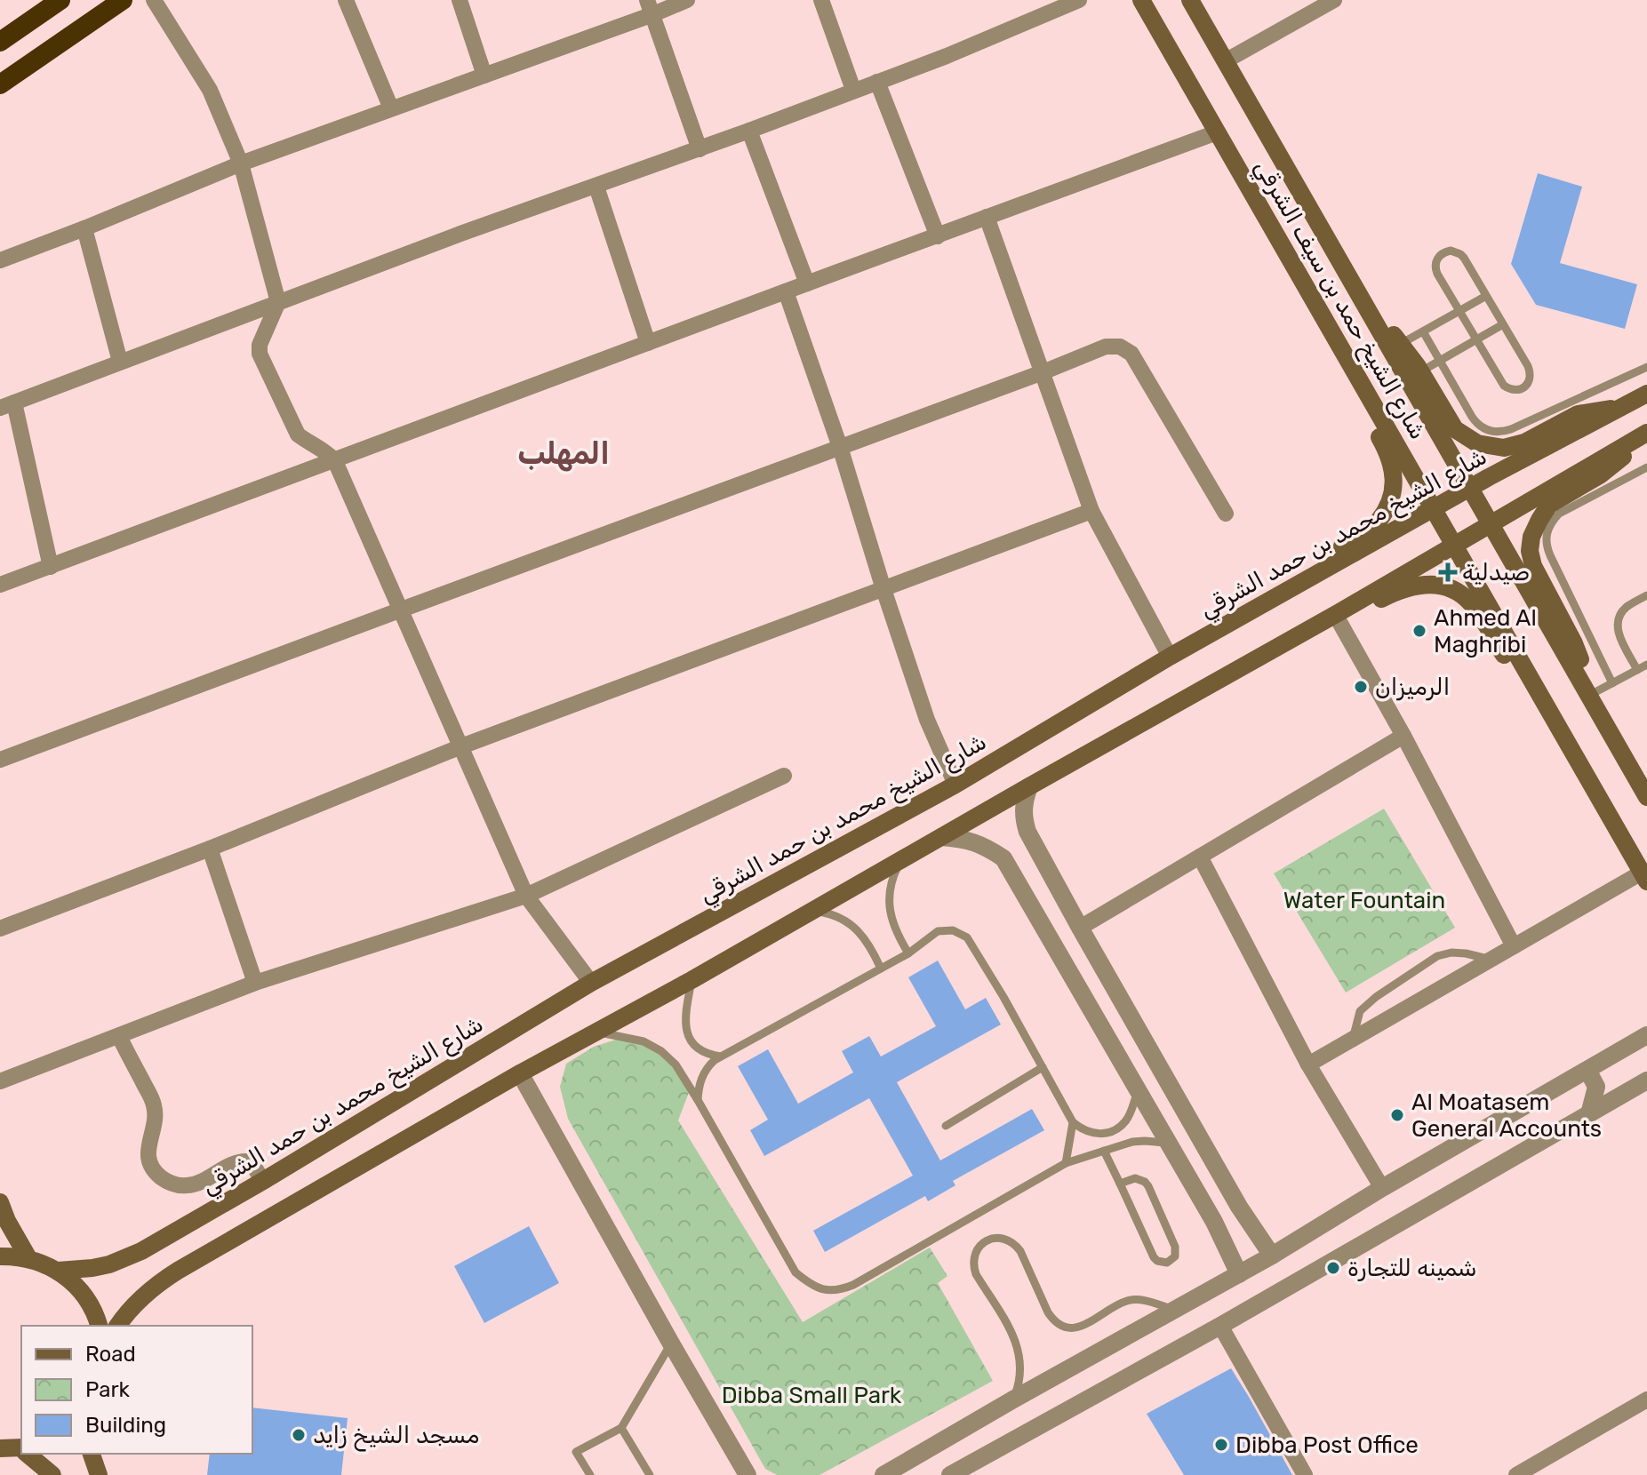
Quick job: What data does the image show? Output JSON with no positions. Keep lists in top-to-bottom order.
{
  "streets": {
    "main road": ["شارع الشيخ حمد بن سيف الشرقي", "شارع الشيخ محمد بن حمد الشرقي"]
  },
  "crossings": [
    ["شارع الشيخ حمد بن سيف الشرقي", "شارع الشيخ محمد بن حمد الشرقي"]
  ],
  "districts": ["المهلب"],
  "parks": ["Water Fountain", "Dibba Small Park"],
  "places": {
    "health": ["صيدلية"],
    "other": [
      "Ahmed Al Maghribi",
      "الرميزان",
      "Al Moatasem General Accounts",
      "شمينه للتجارة",
      "مسجد الشيخ زايد",
      "Dibba Post Office"
    ]
  },
  "legend": ["Road", "Park", "Building"]
}
